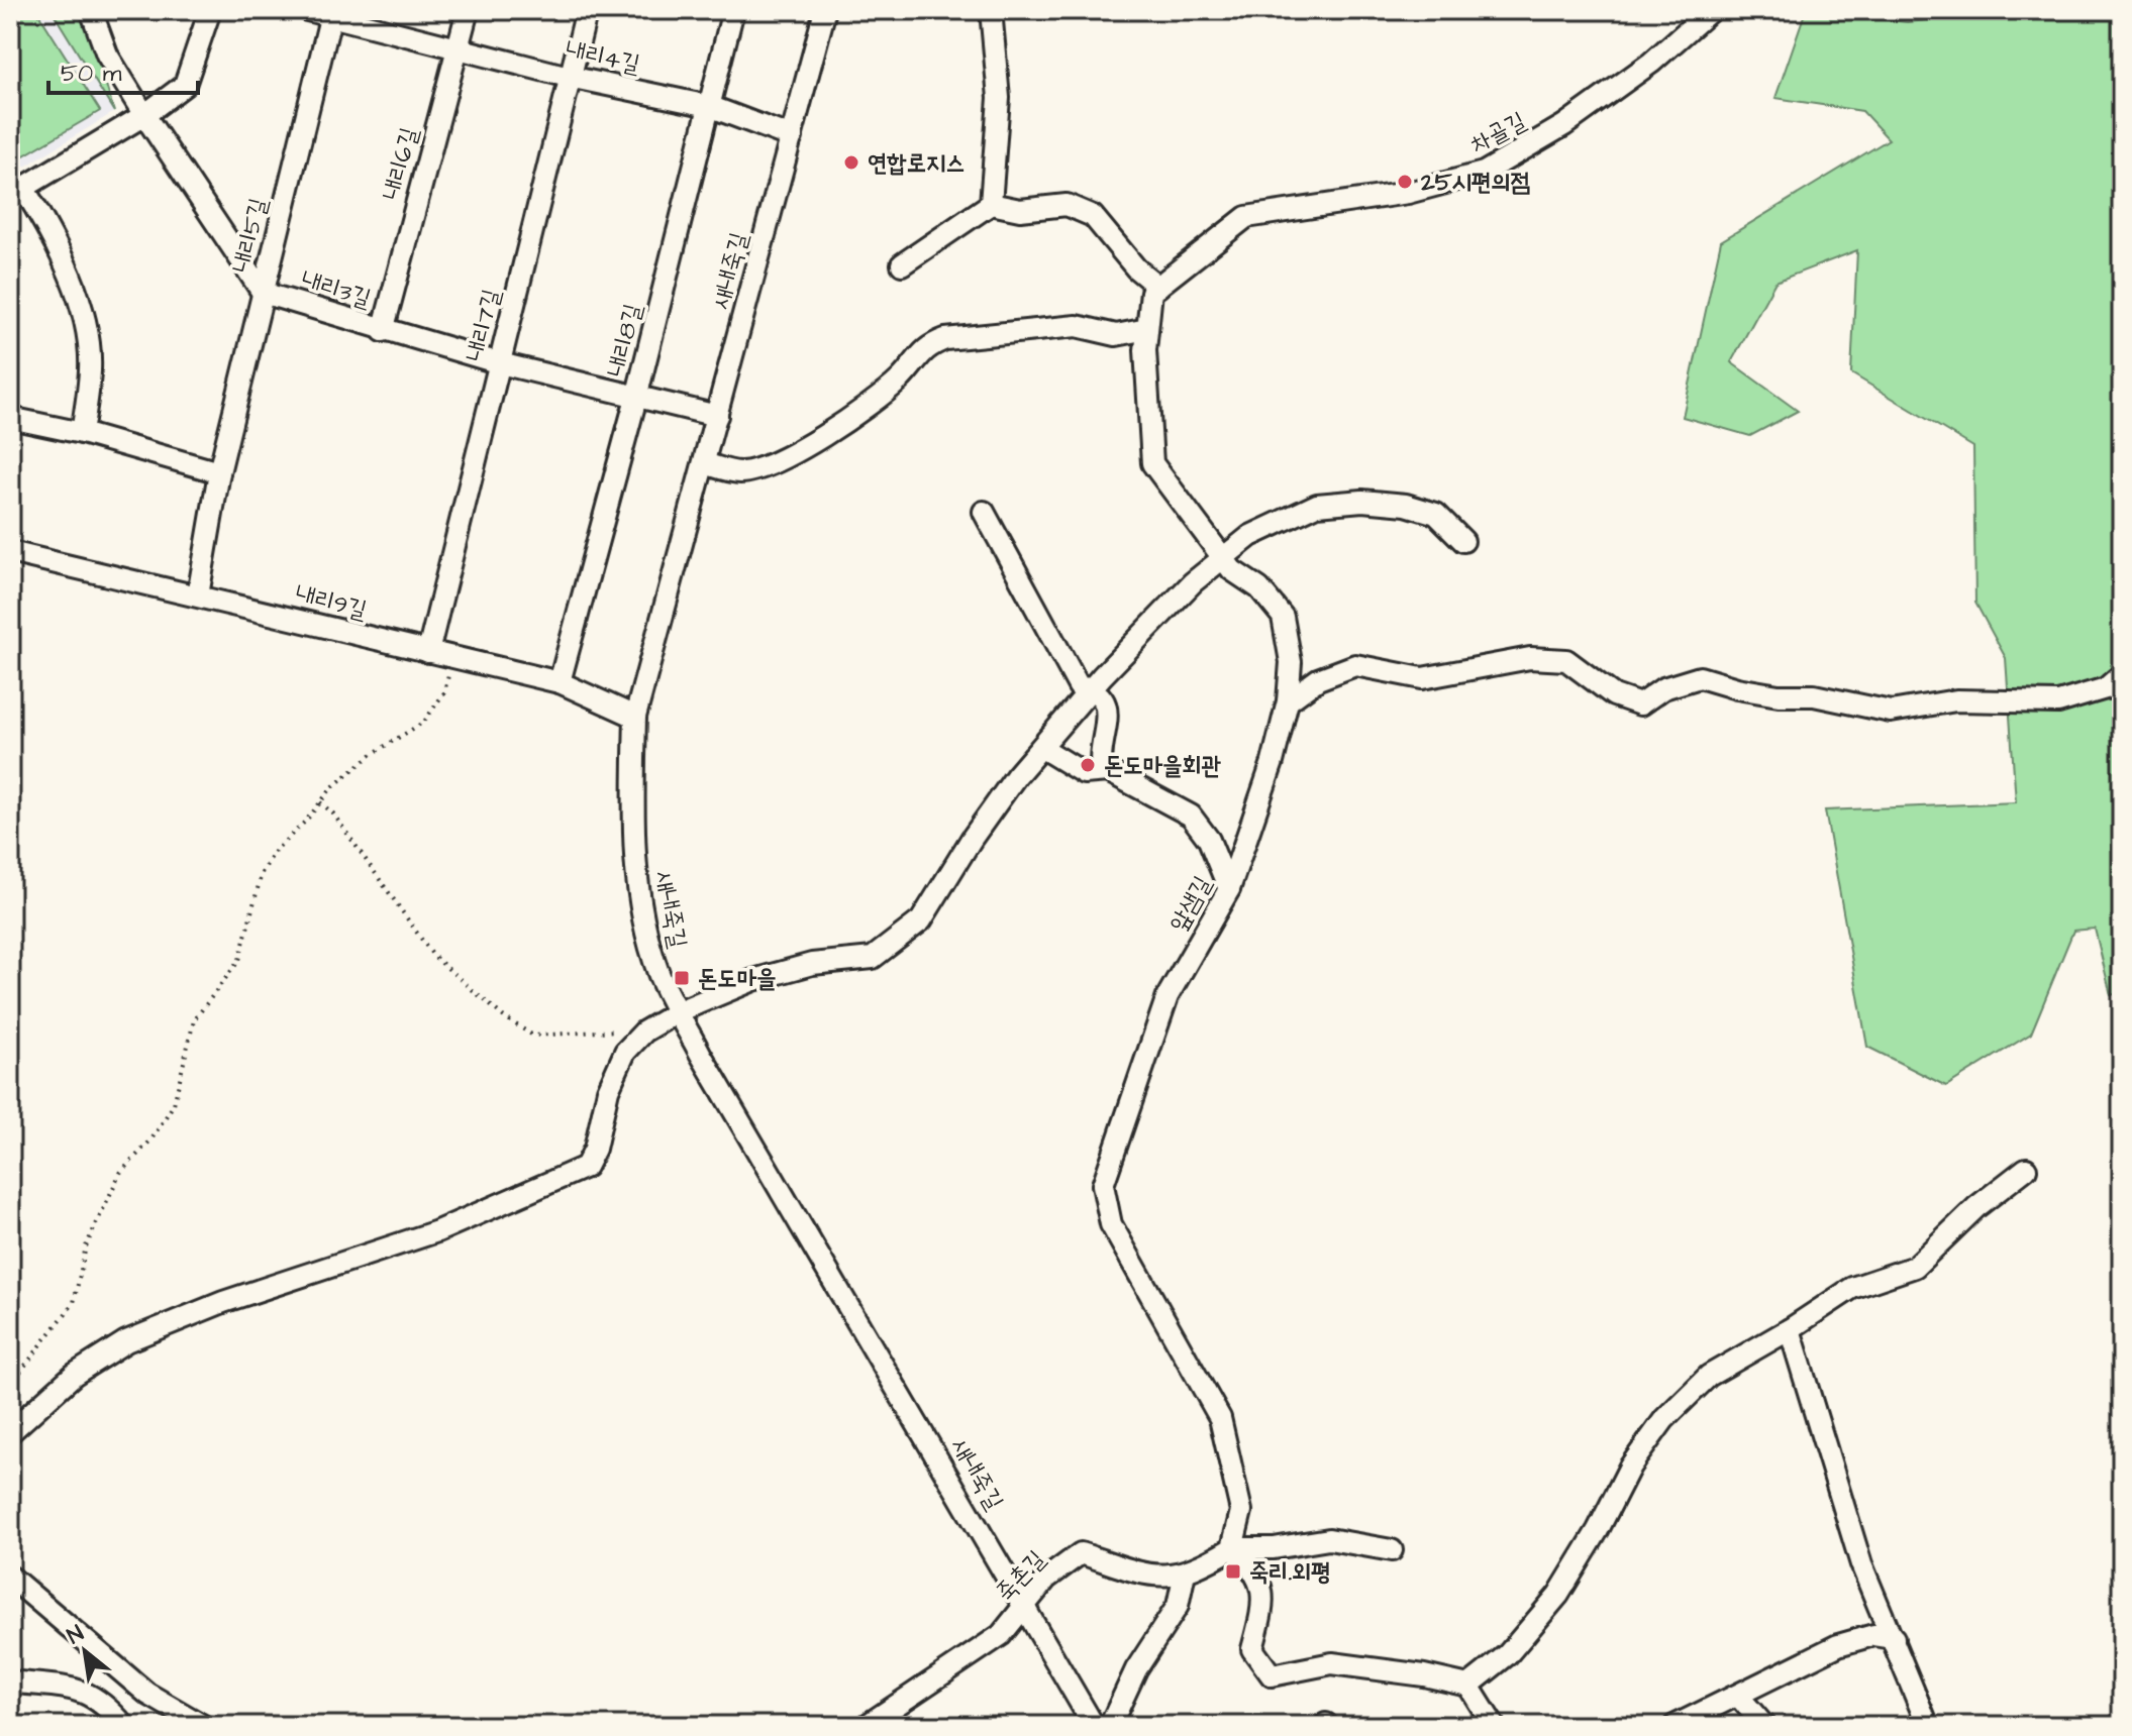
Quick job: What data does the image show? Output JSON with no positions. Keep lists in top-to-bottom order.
{
  "streets": {
    "street": [
      "내리4길",
      "차골길",
      "내리6길",
      "내리5길",
      "새내죽길",
      "내리3길",
      "내리7길",
      "내리8길",
      "내리9길",
      "앞샘길",
      "죽촌길"
    ]
  },
  "crossings": [
    ["내리4길", "내리6길"],
    ["내리4길", "내리5길"],
    ["내리4길", "새내죽길"],
    ["내리4길", "내리7길"],
    ["내리4길", "내리8길"],
    ["차골길", "앞샘길"],
    ["내리6길", "내리3길"],
    ["내리5길", "내리3길"],
    ["내리5길", "내리9길"],
    ["새내죽길", "내리3길"],
    ["새내죽길", "내리9길"],
    ["새내죽길", "죽촌길"],
    ["내리3길", "내리7길"],
    ["내리3길", "내리8길"],
    ["내리7길", "내리9길"],
    ["내리8길", "내리9길"],
    ["앞샘길", "죽촌길"]
  ],
  "places": {
    "other": ["연합로지스", "25시편의점", "돈도마을회관"],
    "transit": ["돈도마을", "죽리.외평"]
  },
  "scale_bar": "50 m",
  "north": "top left"
}
